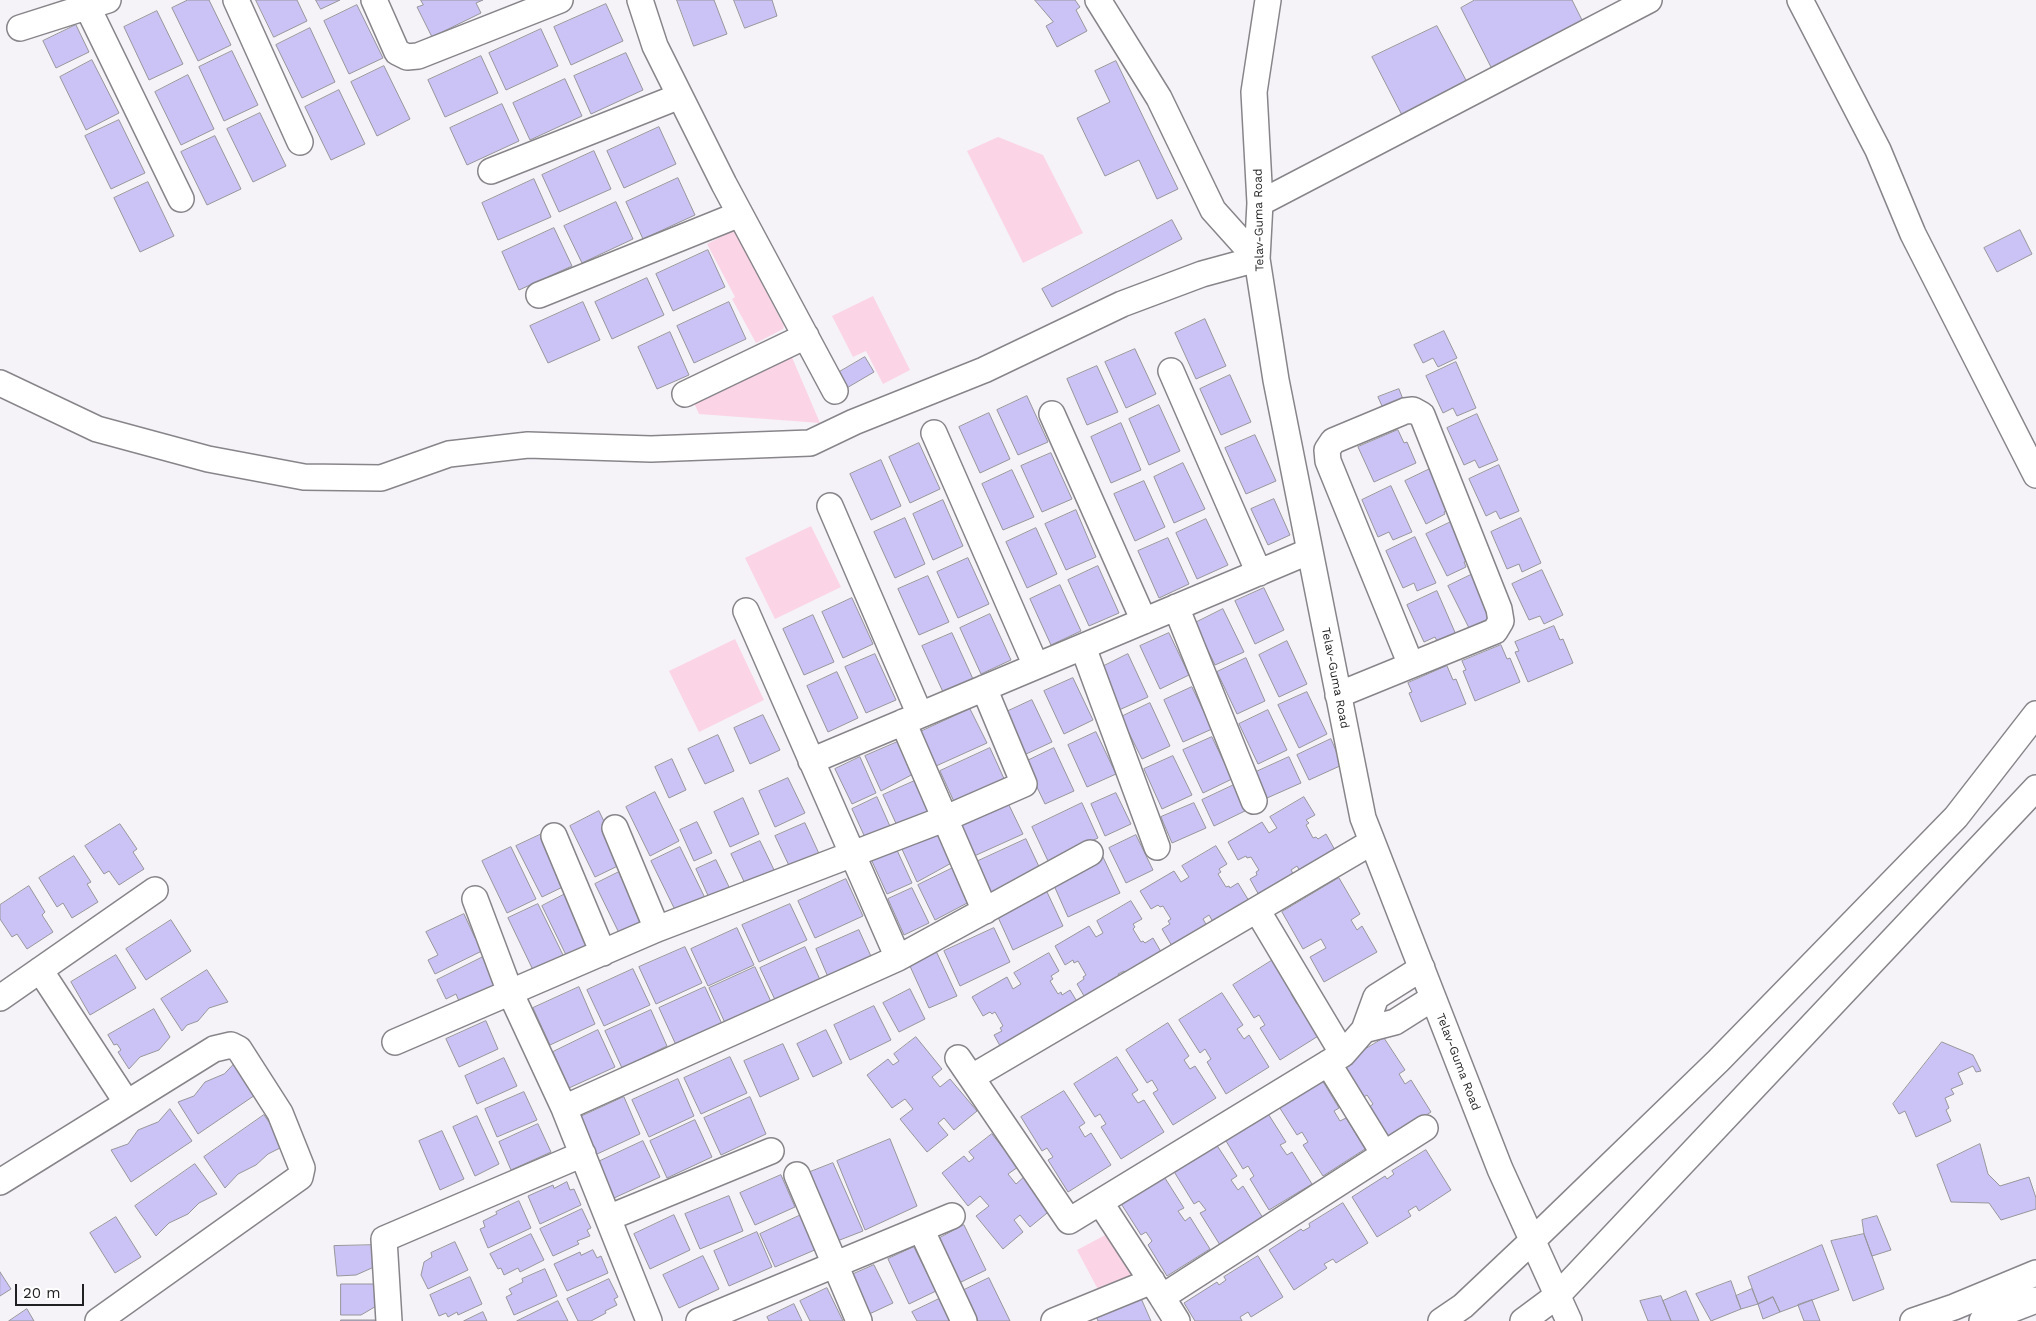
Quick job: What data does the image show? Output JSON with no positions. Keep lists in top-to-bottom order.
{
  "streets": {
    "street": ["Telav-Guma Road"]
  },
  "scale_bar": "20 m"
}
